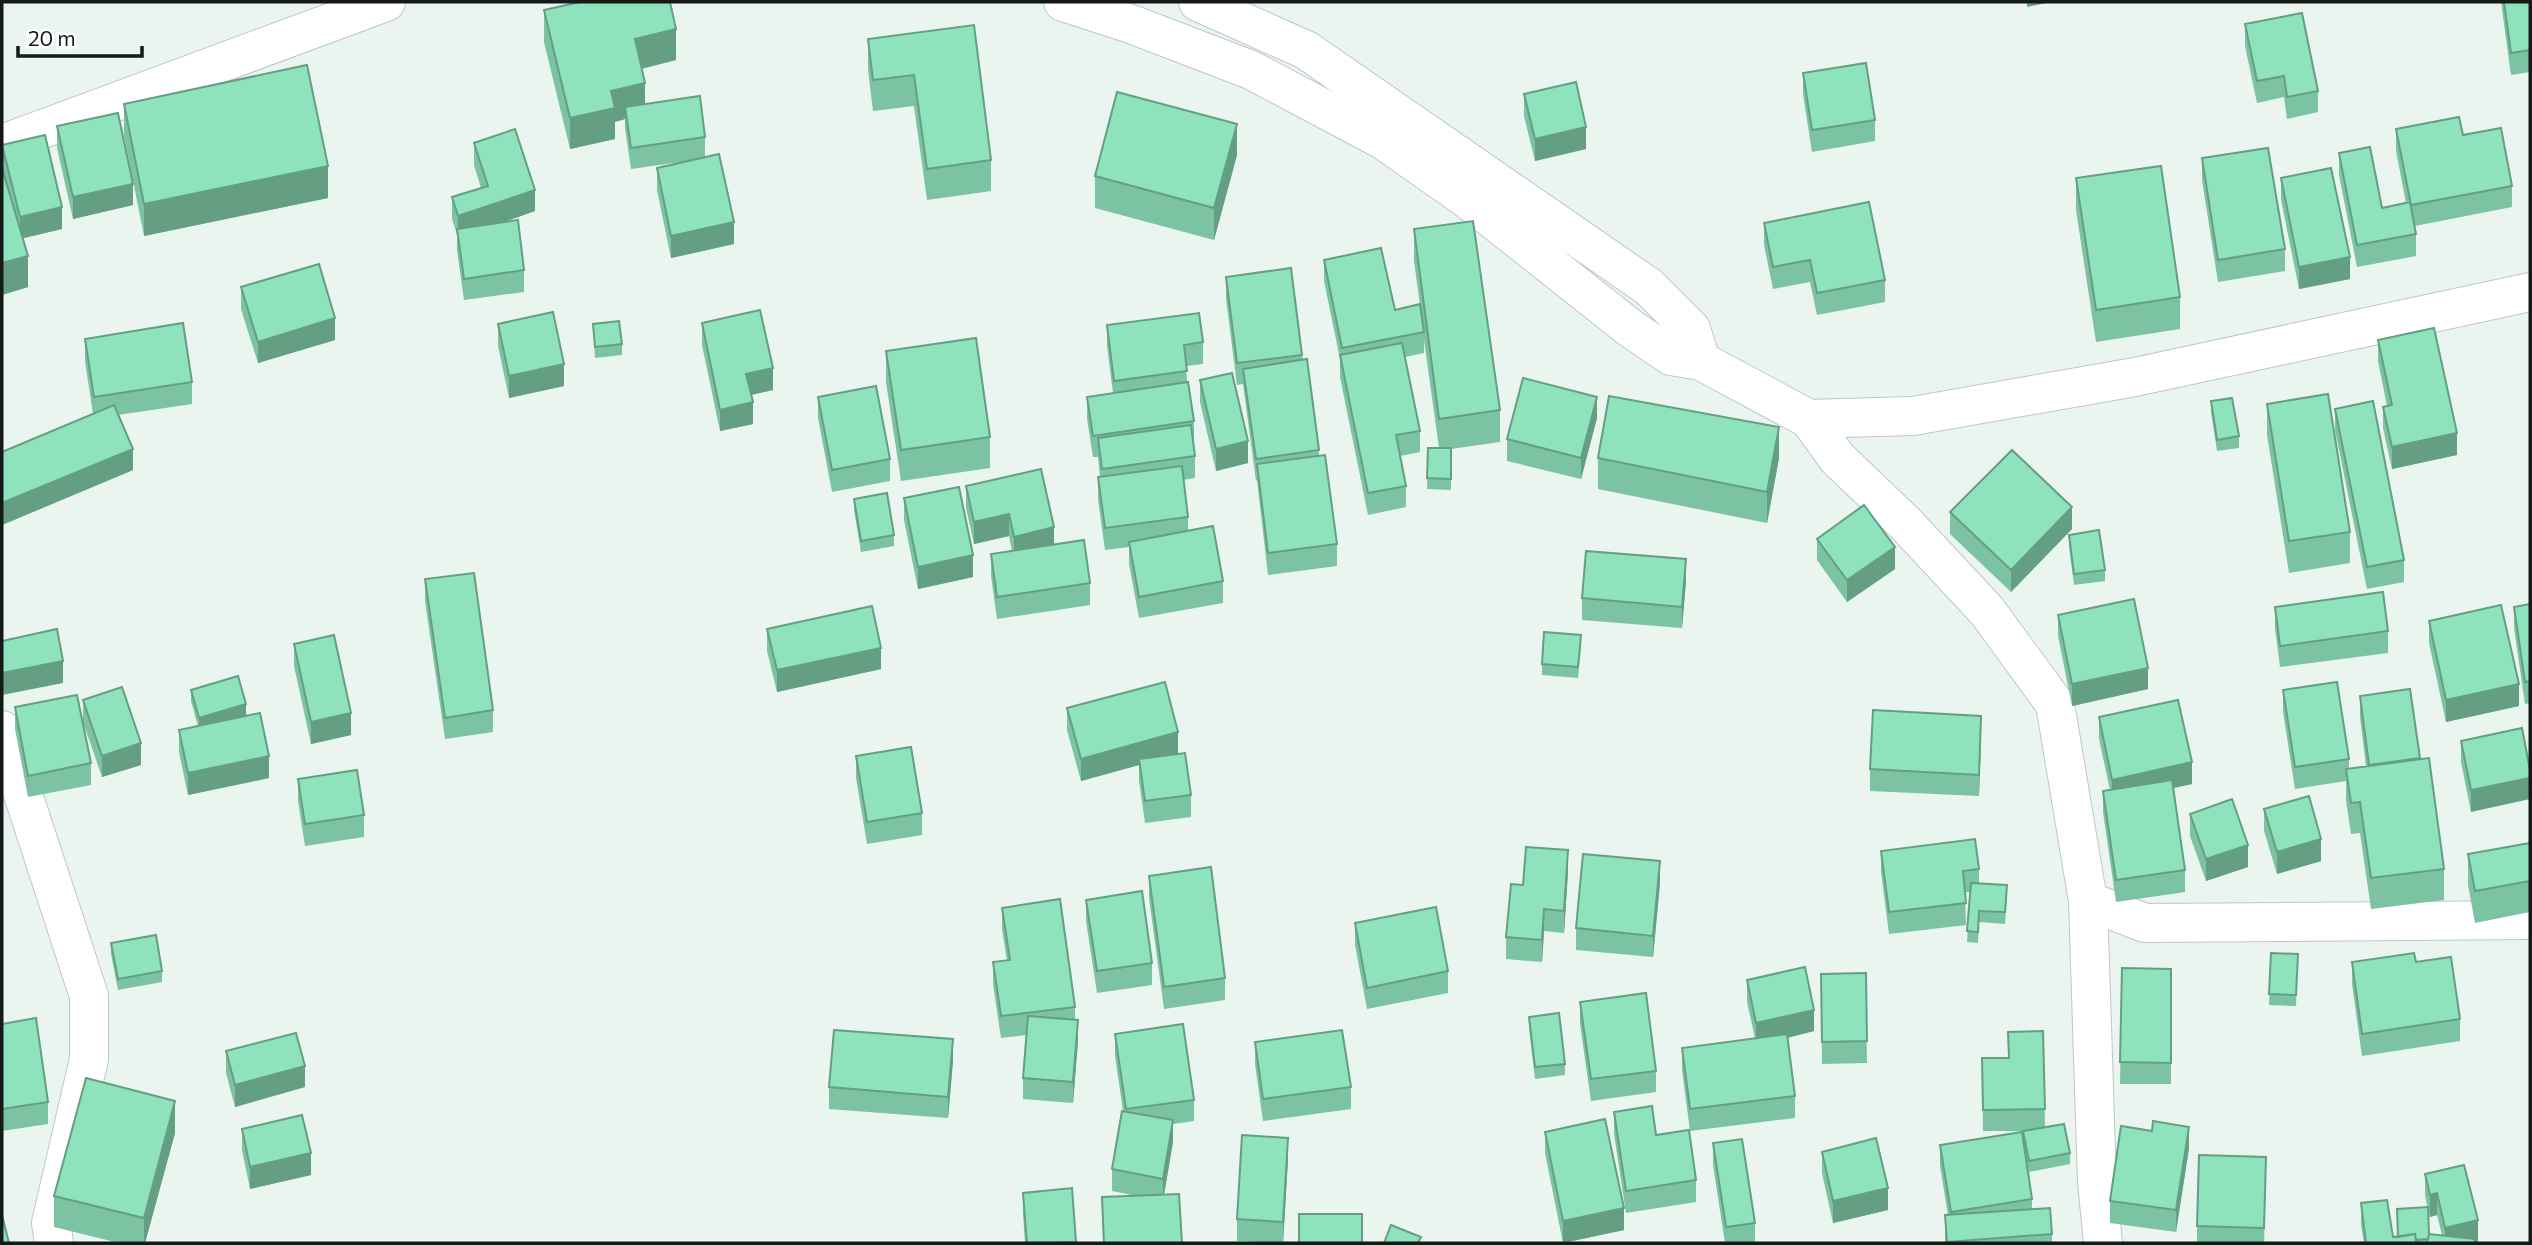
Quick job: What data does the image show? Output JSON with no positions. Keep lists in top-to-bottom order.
{
  "scale_bar": "20 m"
}
